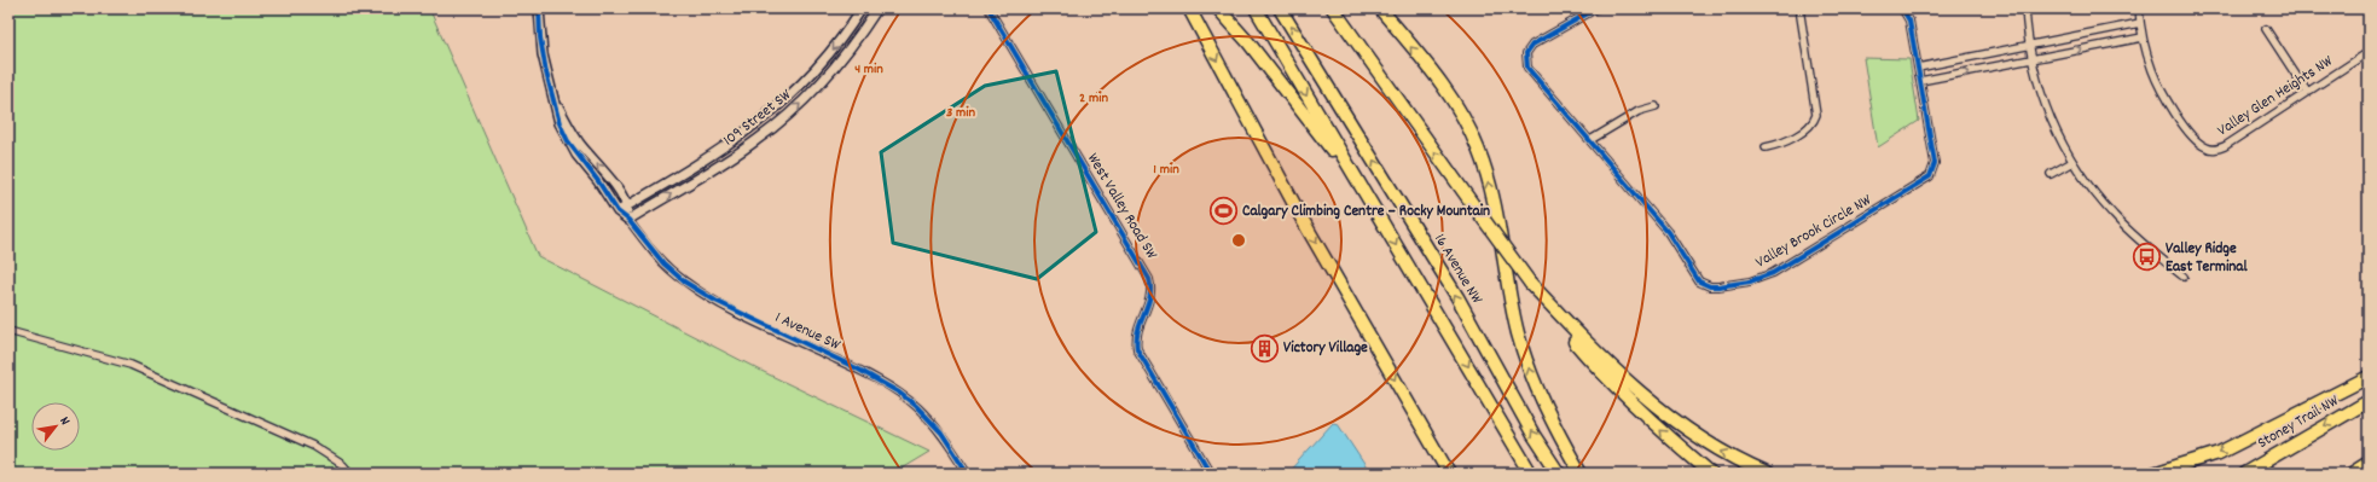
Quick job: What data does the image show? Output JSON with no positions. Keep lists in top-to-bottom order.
{
  "streets": {
    "highway": ["16 Avenue NW", "Stoney Trail NW"],
    "street": [
      "Valley Glen Heights NW",
      "109 Street SW",
      "West Valley Road SW",
      "Valley Brook Circle NW",
      "1 Avenue SW"
    ]
  },
  "crossings": [
    ["109 Street SW", "1 Avenue SW"]
  ],
  "places": {
    "sports": ["Calgary Climbing Centre – Rocky Mountain"],
    "bus stop": ["Valley Ridge East Terminal"],
    "building": ["Victory Village"]
  },
  "north": "top right",
  "rings": [
    "4 min",
    "2 min",
    "3 min",
    "1 min"
  ]
}
